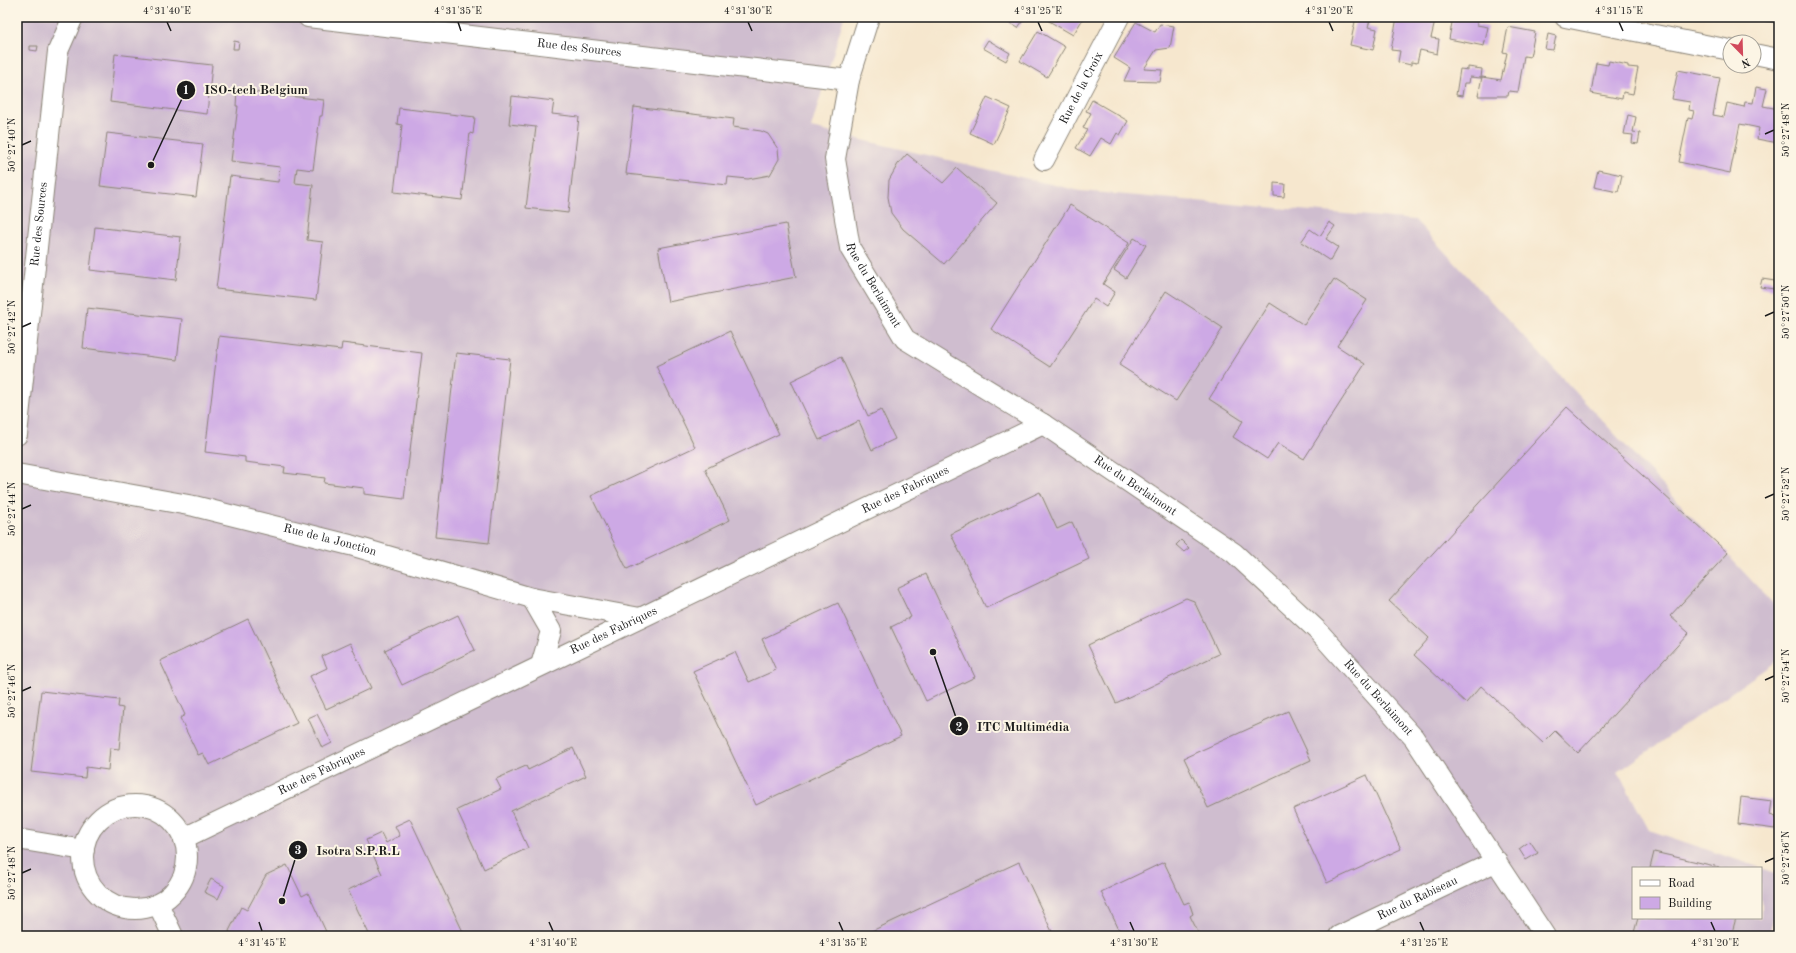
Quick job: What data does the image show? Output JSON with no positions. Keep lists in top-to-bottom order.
{
  "streets": {
    "street": [
      "Rue des Sources",
      "Rue de la Croix",
      "Rue du Berlaimont",
      "Rue des Fabriques",
      "Rue de la Jonction",
      "Rue du Rabiseau"
    ]
  },
  "crossings": [
    ["Rue des Sources", "Rue du Berlaimont"],
    ["Rue du Berlaimont", "Rue des Fabriques"],
    ["Rue du Berlaimont", "Rue du Rabiseau"],
    ["Rue des Fabriques", "Rue de la Jonction"]
  ],
  "places": ["ISO-tech Belgium", "ITC Multimédia", "Isotra S.P.R.L"],
  "legend": ["Road", "Building"],
  "north": "bottom right",
  "coordinates": [
    "4°31'40\"E",
    "4°31'35\"E",
    "4°31'30\"E",
    "4°31'25\"E",
    "4°31'20\"E",
    "4°31'15\"E",
    "50°27'48\"N",
    "50°27'40\"N",
    "50°27'50\"N",
    "50°27'42\"N",
    "50°27'52\"N",
    "50°27'44\"N",
    "50°27'54\"N",
    "50°27'46\"N",
    "50°27'56\"N",
    "4°31'45\"E"
  ]
}
